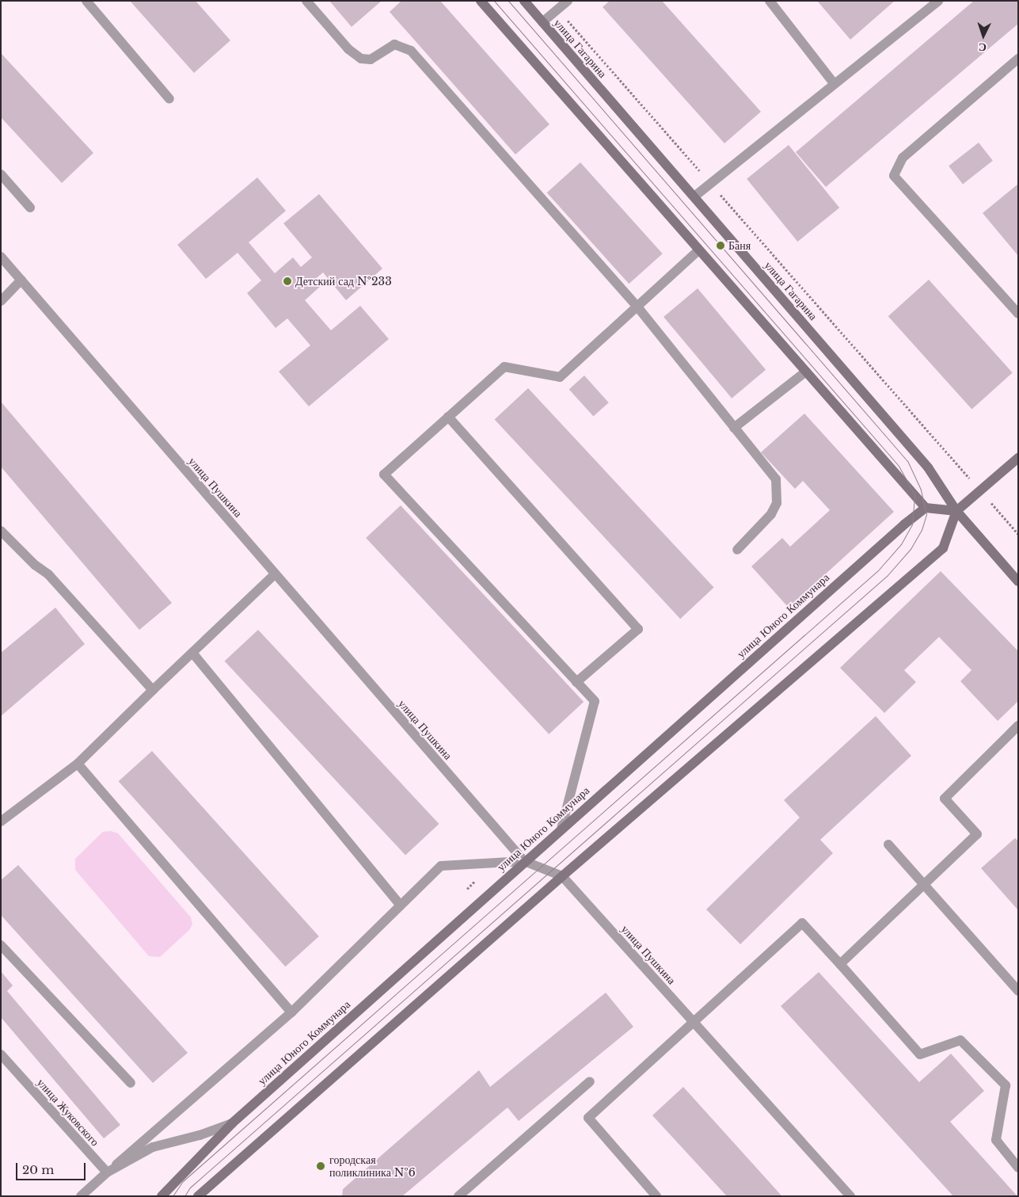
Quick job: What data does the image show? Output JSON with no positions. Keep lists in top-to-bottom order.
{
  "streets": {
    "street": [
      "улица Гагарина",
      "улица Пушкина",
      "улица Юного Коммунара",
      "улица Жуковского"
    ]
  },
  "crossings": [
    ["улица Пушкина", "улица Юного Коммунара"]
  ],
  "places": ["Баня", "Детский сад №233", "городская поликлиника №6"],
  "scale_bar": "20 m",
  "north": "bottom"
}
